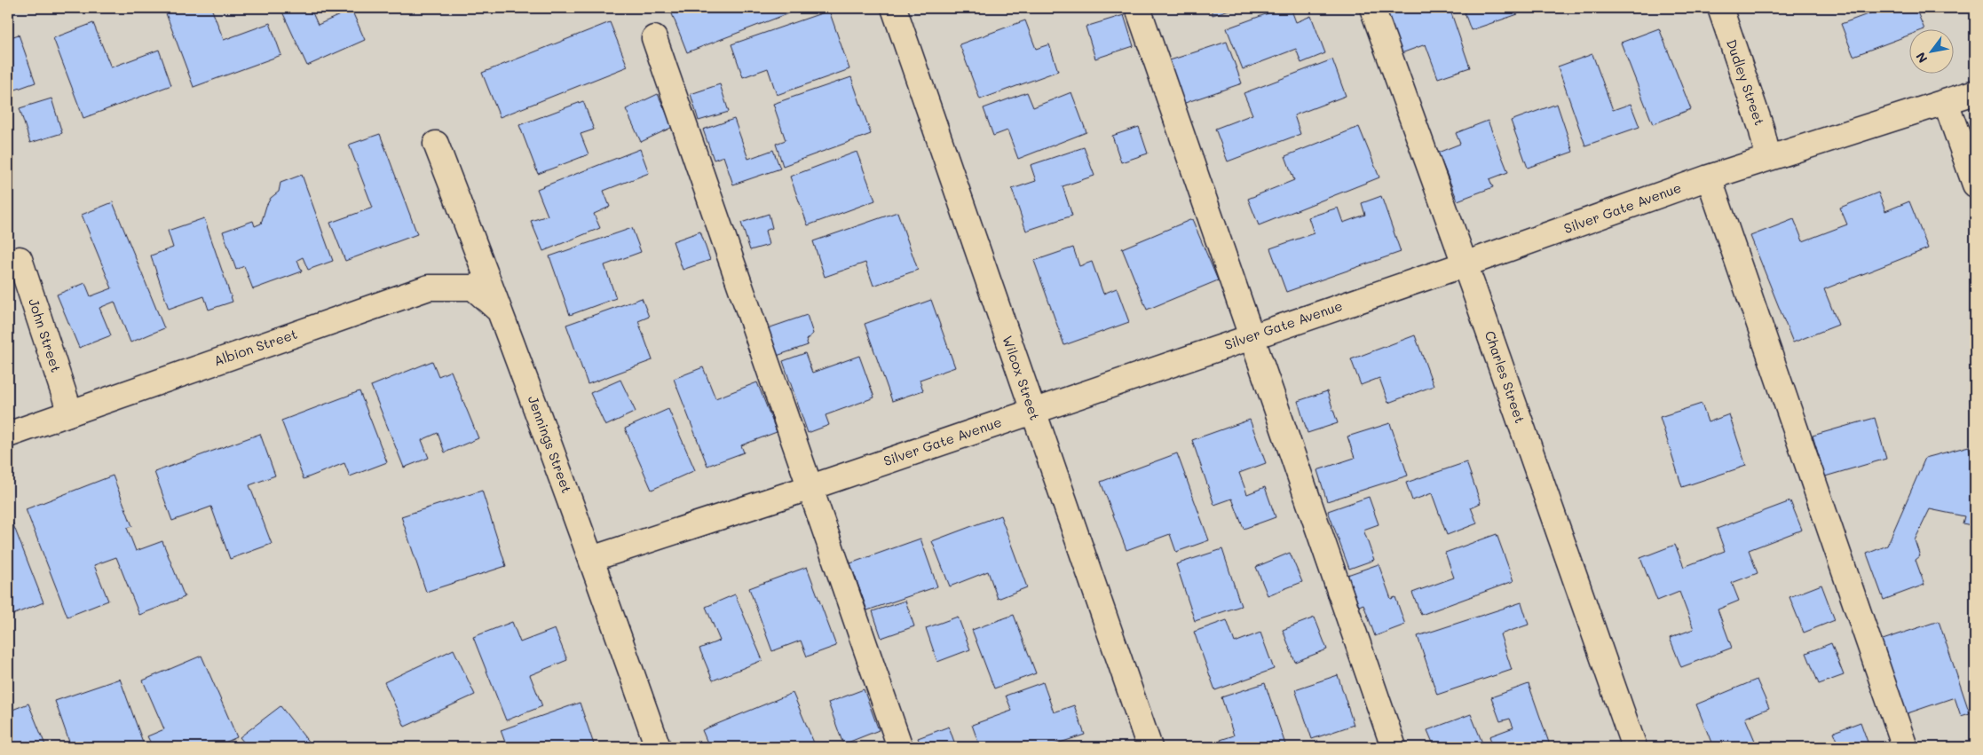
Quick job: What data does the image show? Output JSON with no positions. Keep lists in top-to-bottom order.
{
  "streets": {
    "street": [
      "Dudley Street",
      "Silver Gate Avenue",
      "John Street",
      "Albion Street",
      "Charles Street",
      "Wilcox Street",
      "Jennings Street"
    ]
  },
  "crossings": [
    ["Dudley Street", "Silver Gate Avenue"],
    ["Silver Gate Avenue", "Charles Street"],
    ["Silver Gate Avenue", "Wilcox Street"],
    ["Silver Gate Avenue", "Jennings Street"],
    ["John Street", "Albion Street"],
    ["Albion Street", "Jennings Street"]
  ],
  "north": "bottom left"
}
